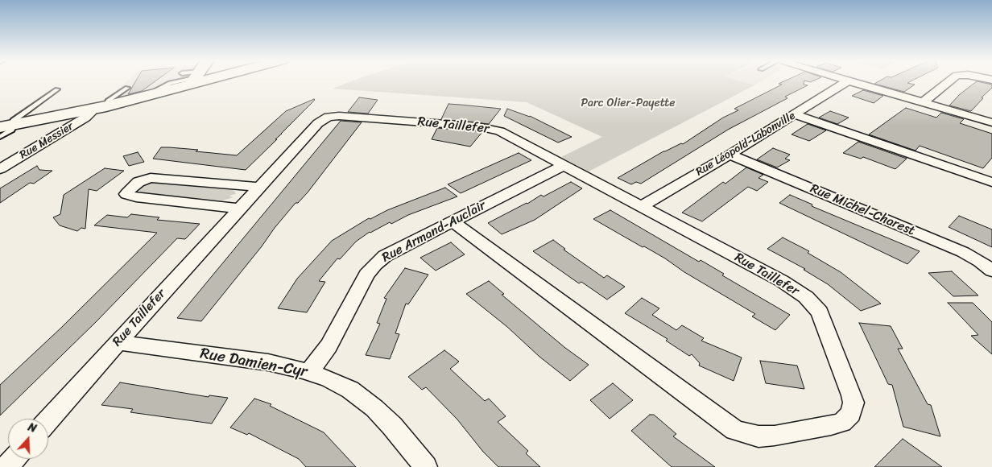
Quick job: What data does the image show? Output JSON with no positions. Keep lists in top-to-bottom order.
{
  "streets": {
    "street": [
      "Rue Taillefer",
      "Rue Messier",
      "Rue Léopold-Labonville",
      "Rue Michel-Charest",
      "Rue Armand-Auclair",
      "Rue Damien-Cyr"
    ]
  },
  "crossings": [
    ["Rue Taillefer", "Rue Léopold-Labonville"],
    ["Rue Taillefer", "Rue Armand-Auclair"],
    ["Rue Taillefer", "Rue Damien-Cyr"],
    ["Rue Léopold-Labonville", "Rue Michel-Charest"],
    ["Rue Armand-Auclair", "Rue Damien-Cyr"]
  ],
  "parks": ["Parc Olier-Payette"],
  "north": "top"
}
